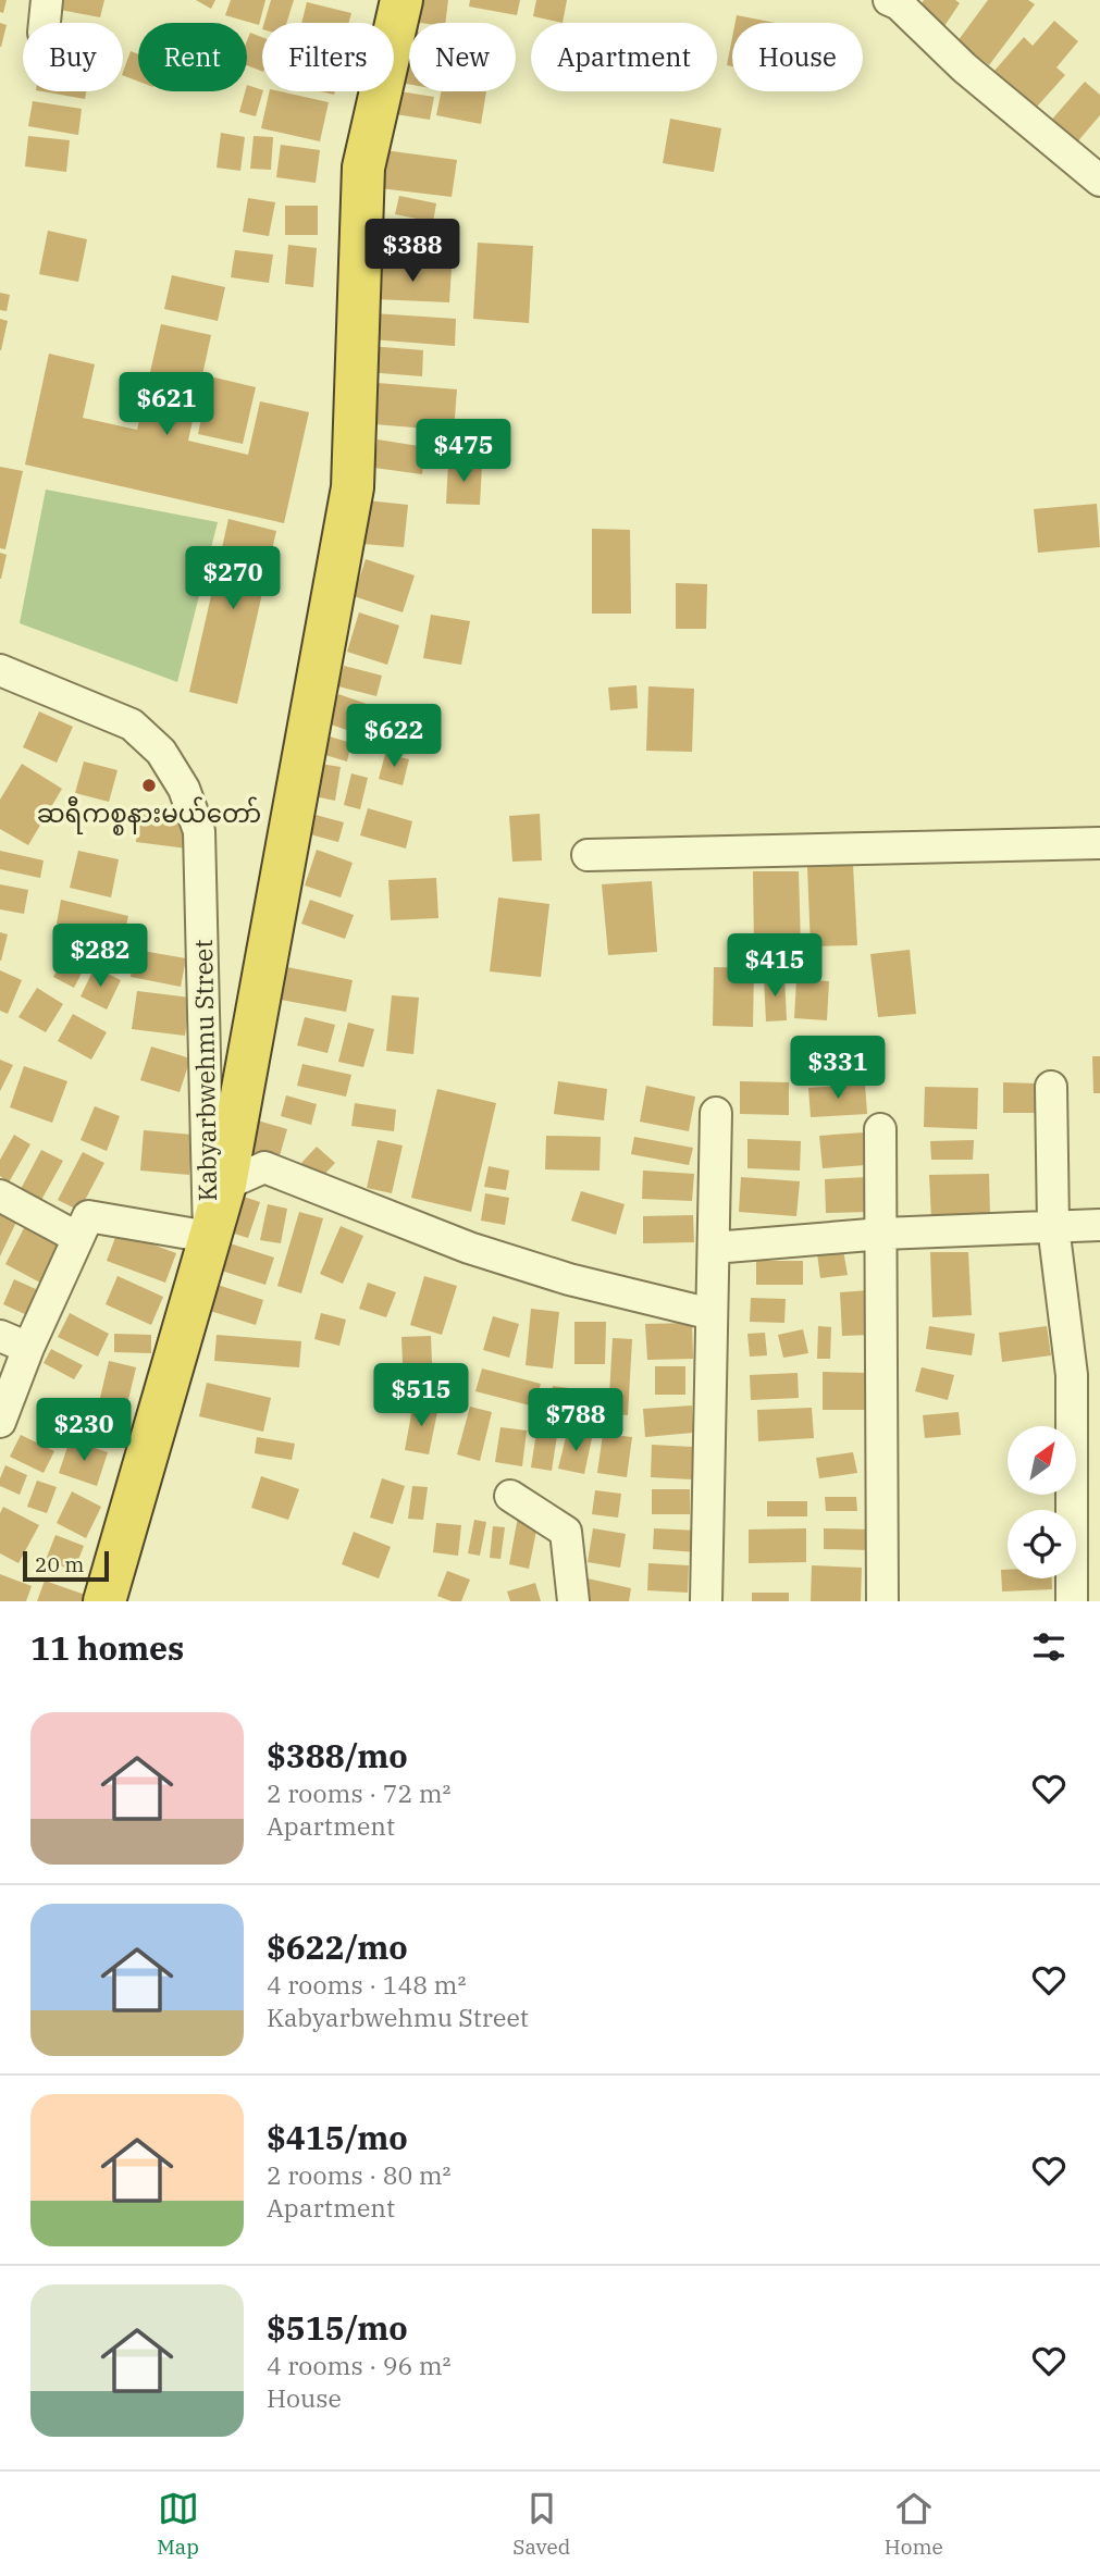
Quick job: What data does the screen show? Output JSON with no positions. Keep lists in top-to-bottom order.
{
  "streets": {
    "street": ["Kabyarbwehmu Street"]
  },
  "places": ["ဆရီကစ္စနားမယ်တော်"],
  "scale_bar": "20 m",
  "north": "top right",
  "page": {
    "chip": [
      "Buy",
      "Rent",
      "Filters",
      "New",
      "Apartment",
      "House"
    ],
    "price": [
      "$388",
      "$621",
      "$475",
      "$270",
      "$622",
      "$282",
      "$415",
      "$331",
      "$515",
      "$788",
      "$230"
    ],
    "scale": "20 m",
    "heading": "11 homes",
    "list": [
      {
        "name": "$388/mo",
        "note": "2 rooms · 72 m² · Apartment"
      },
      {
        "name": "$622/mo",
        "note": "4 rooms · 148 m² · Kabyarbwehmu Street"
      },
      {
        "name": "$415/mo",
        "note": "2 rooms · 80 m² · Apartment"
      },
      {
        "name": "$515/mo",
        "note": "4 rooms · 96 m² · House"
      }
    ],
    "tabs": ["Map", "Saved", "Home"]
  }
}
